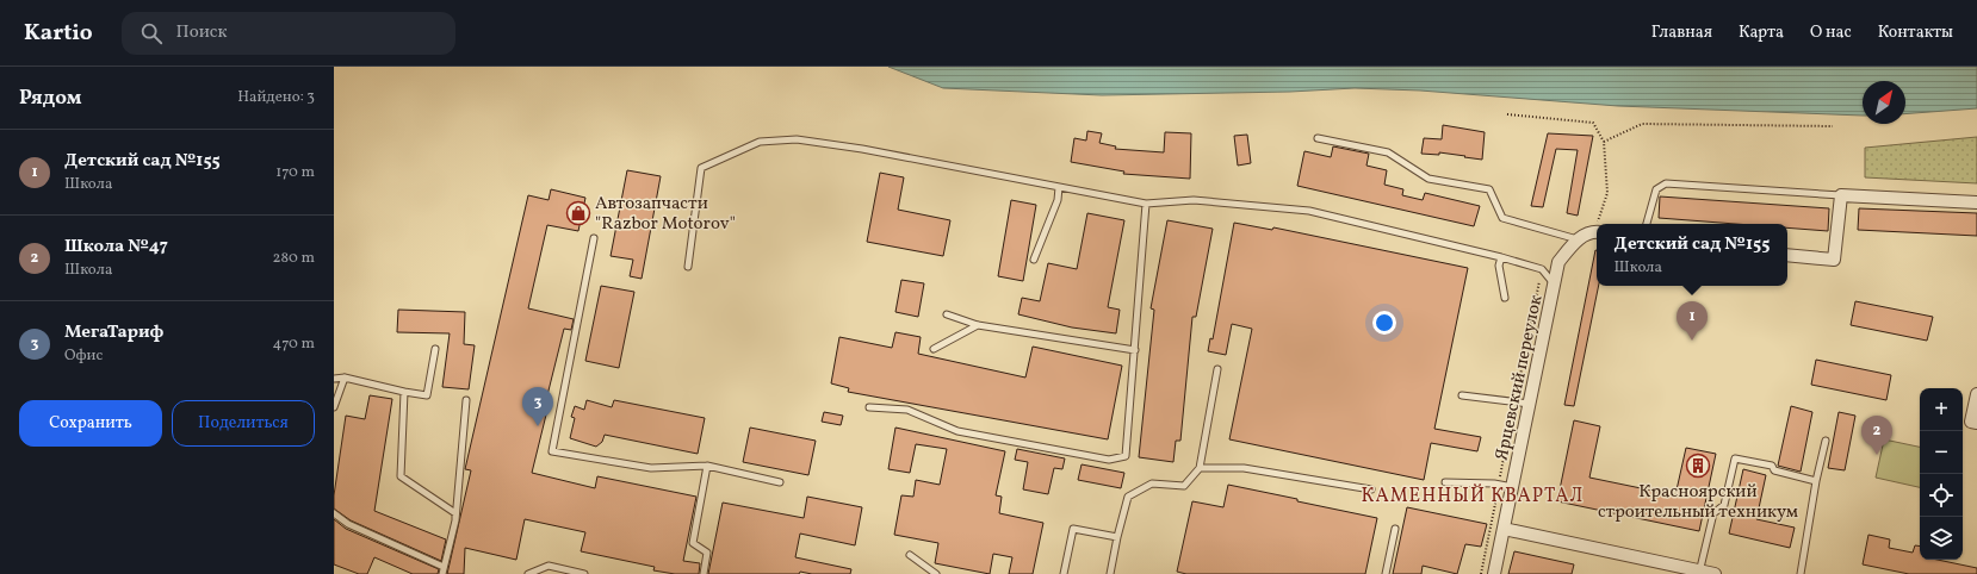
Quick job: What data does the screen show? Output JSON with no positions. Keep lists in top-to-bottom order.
{
  "streets": {
    "street": ["Ярцевский переулок"]
  },
  "districts": ["КАМЕННЫЙ КВАРТАЛ"],
  "places": {
    "shop": ["Автозапчасти \"Razbor Motorov\""],
    "building": ["Красноярский строительный техникум"]
  },
  "north": "top right",
  "page": {
    "header": "Kartio",
    "search": "Поиск",
    "nav": [
      "Главная",
      "Карта",
      "О нас",
      "Контакты"
    ],
    "heading": ["Рядом", "Найдено: 3"],
    "list": [
      {
        "mark": "1",
        "name": "Детский сад №155",
        "note": "Школа",
        "value": "170 m"
      },
      {
        "mark": "2",
        "name": "Школа №47",
        "note": "Школа",
        "value": "280 m"
      },
      {
        "mark": "3",
        "name": "МегаТариф",
        "note": "Офис",
        "value": "470 m"
      }
    ],
    "popup": ["Детский сад №155", "Школа"],
    "pins": ["1", "3", "2"],
    "buttons": ["Сохранить", "Поделиться"],
    "map_buttons": ["+", "−"]
  }
}
